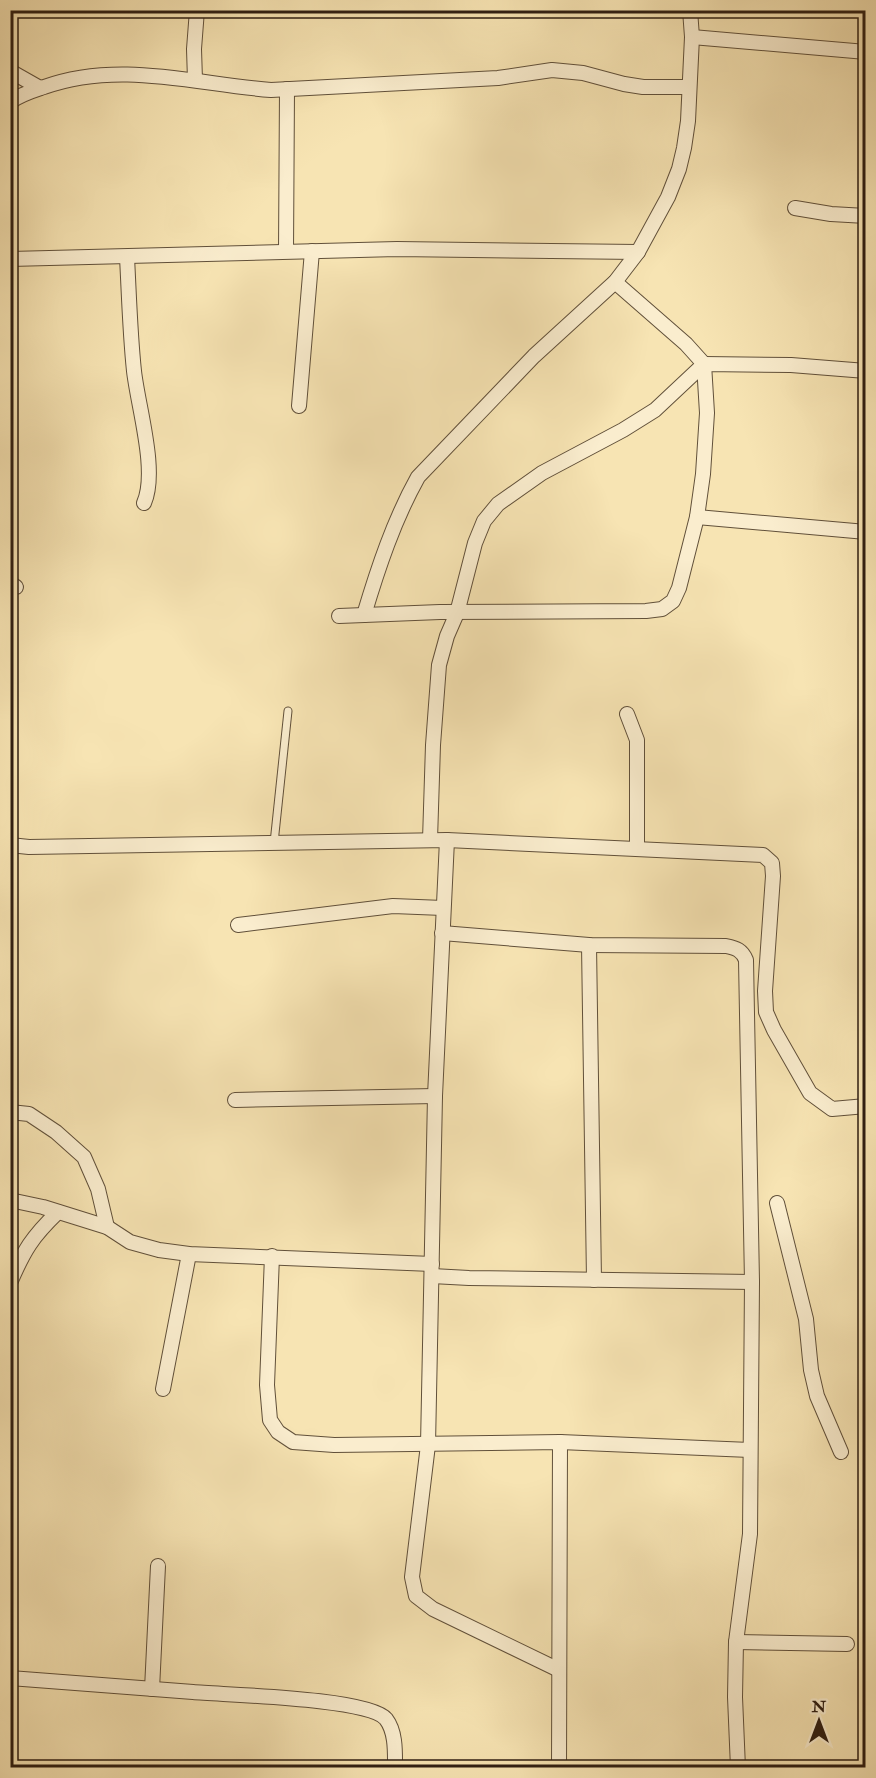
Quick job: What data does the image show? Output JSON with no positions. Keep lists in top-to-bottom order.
{
  "north": "top"
}
